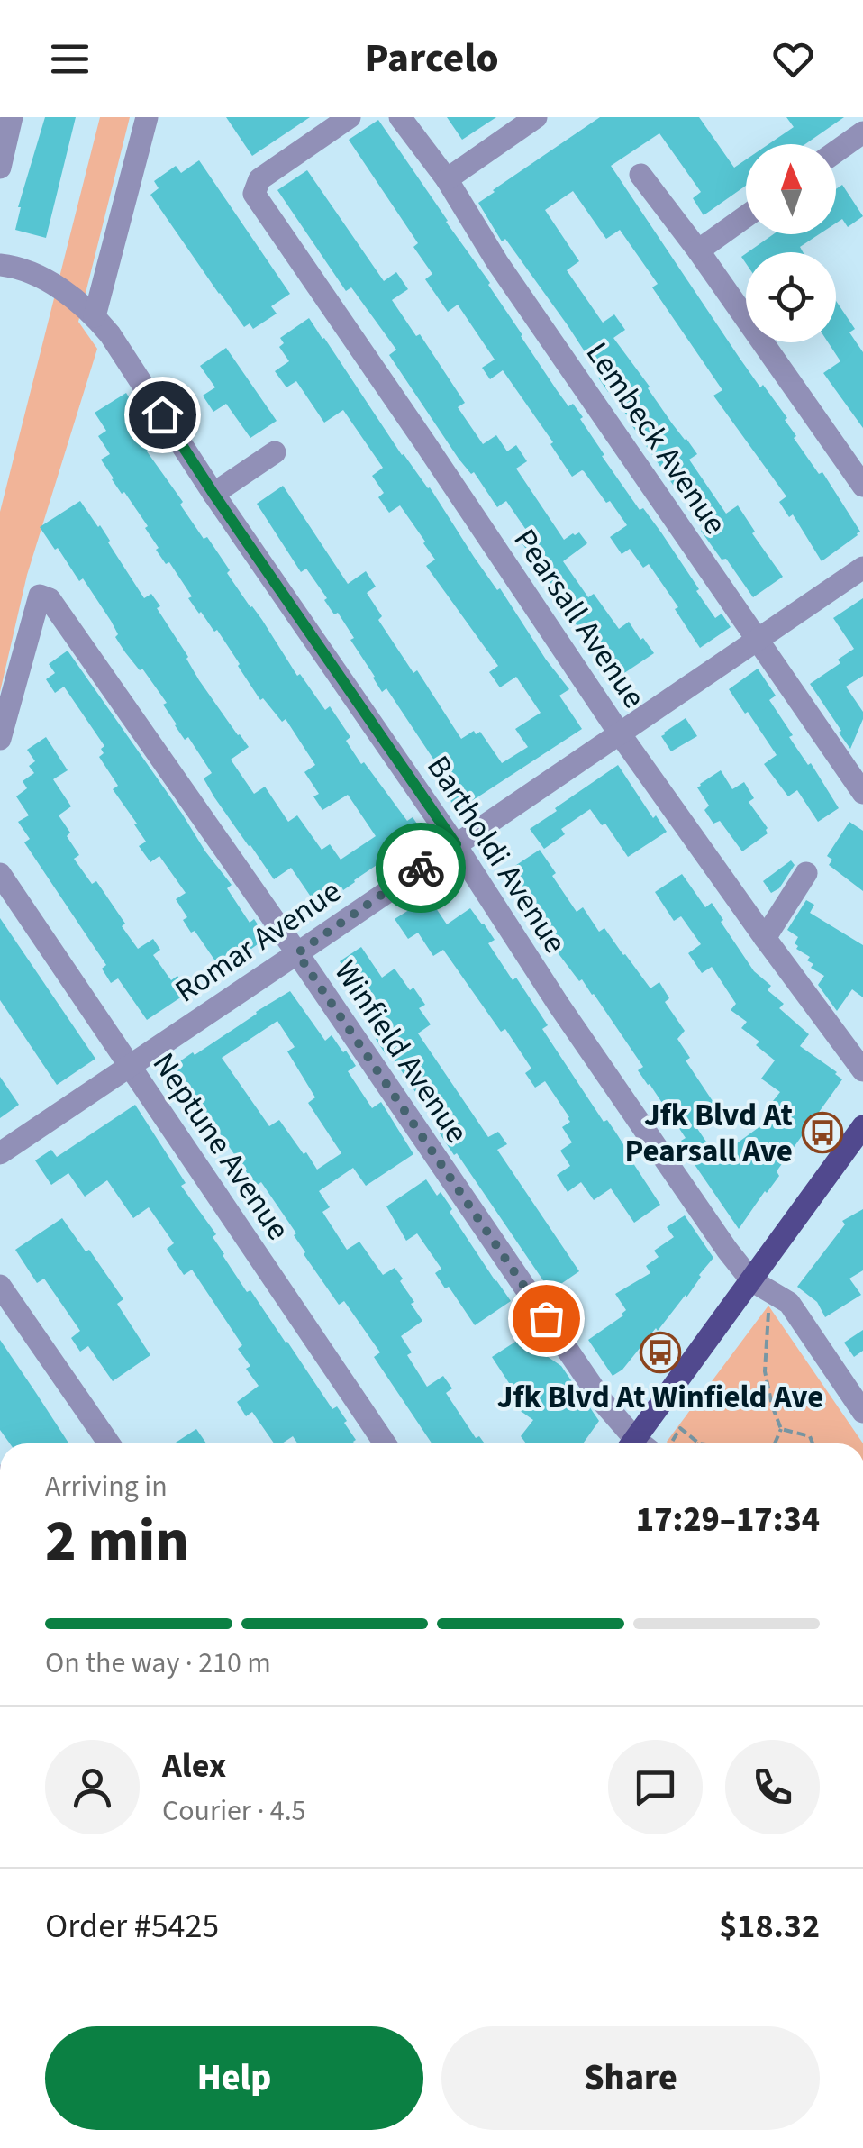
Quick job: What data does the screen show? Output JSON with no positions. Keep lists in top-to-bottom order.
{
  "streets": {
    "street": [
      "Lembeck Avenue",
      "Pearsall Avenue",
      "Bartholdi Avenue",
      "Romar Avenue",
      "Winfield Avenue",
      "Neptune Avenue"
    ]
  },
  "crossings": [
    ["Lembeck Avenue", "Romar Avenue"],
    ["Pearsall Avenue", "Romar Avenue"],
    ["Bartholdi Avenue", "Romar Avenue"],
    ["Romar Avenue", "Winfield Avenue"],
    ["Romar Avenue", "Neptune Avenue"]
  ],
  "places": {
    "bus stop": ["Jfk Blvd At Pearsall Ave", "Jfk Blvd At Winfield Ave"]
  },
  "north": "top",
  "page": {
    "header": "Parcelo",
    "heading": ["2 min", "Arriving in", "17:29–17:34"],
    "panel": [
      "Alex",
      "Courier · 4.5",
      "Order #5425",
      "$18.32"
    ],
    "bar": "On the way · 210 m",
    "buttons": ["Help", "Share"]
  }
}
